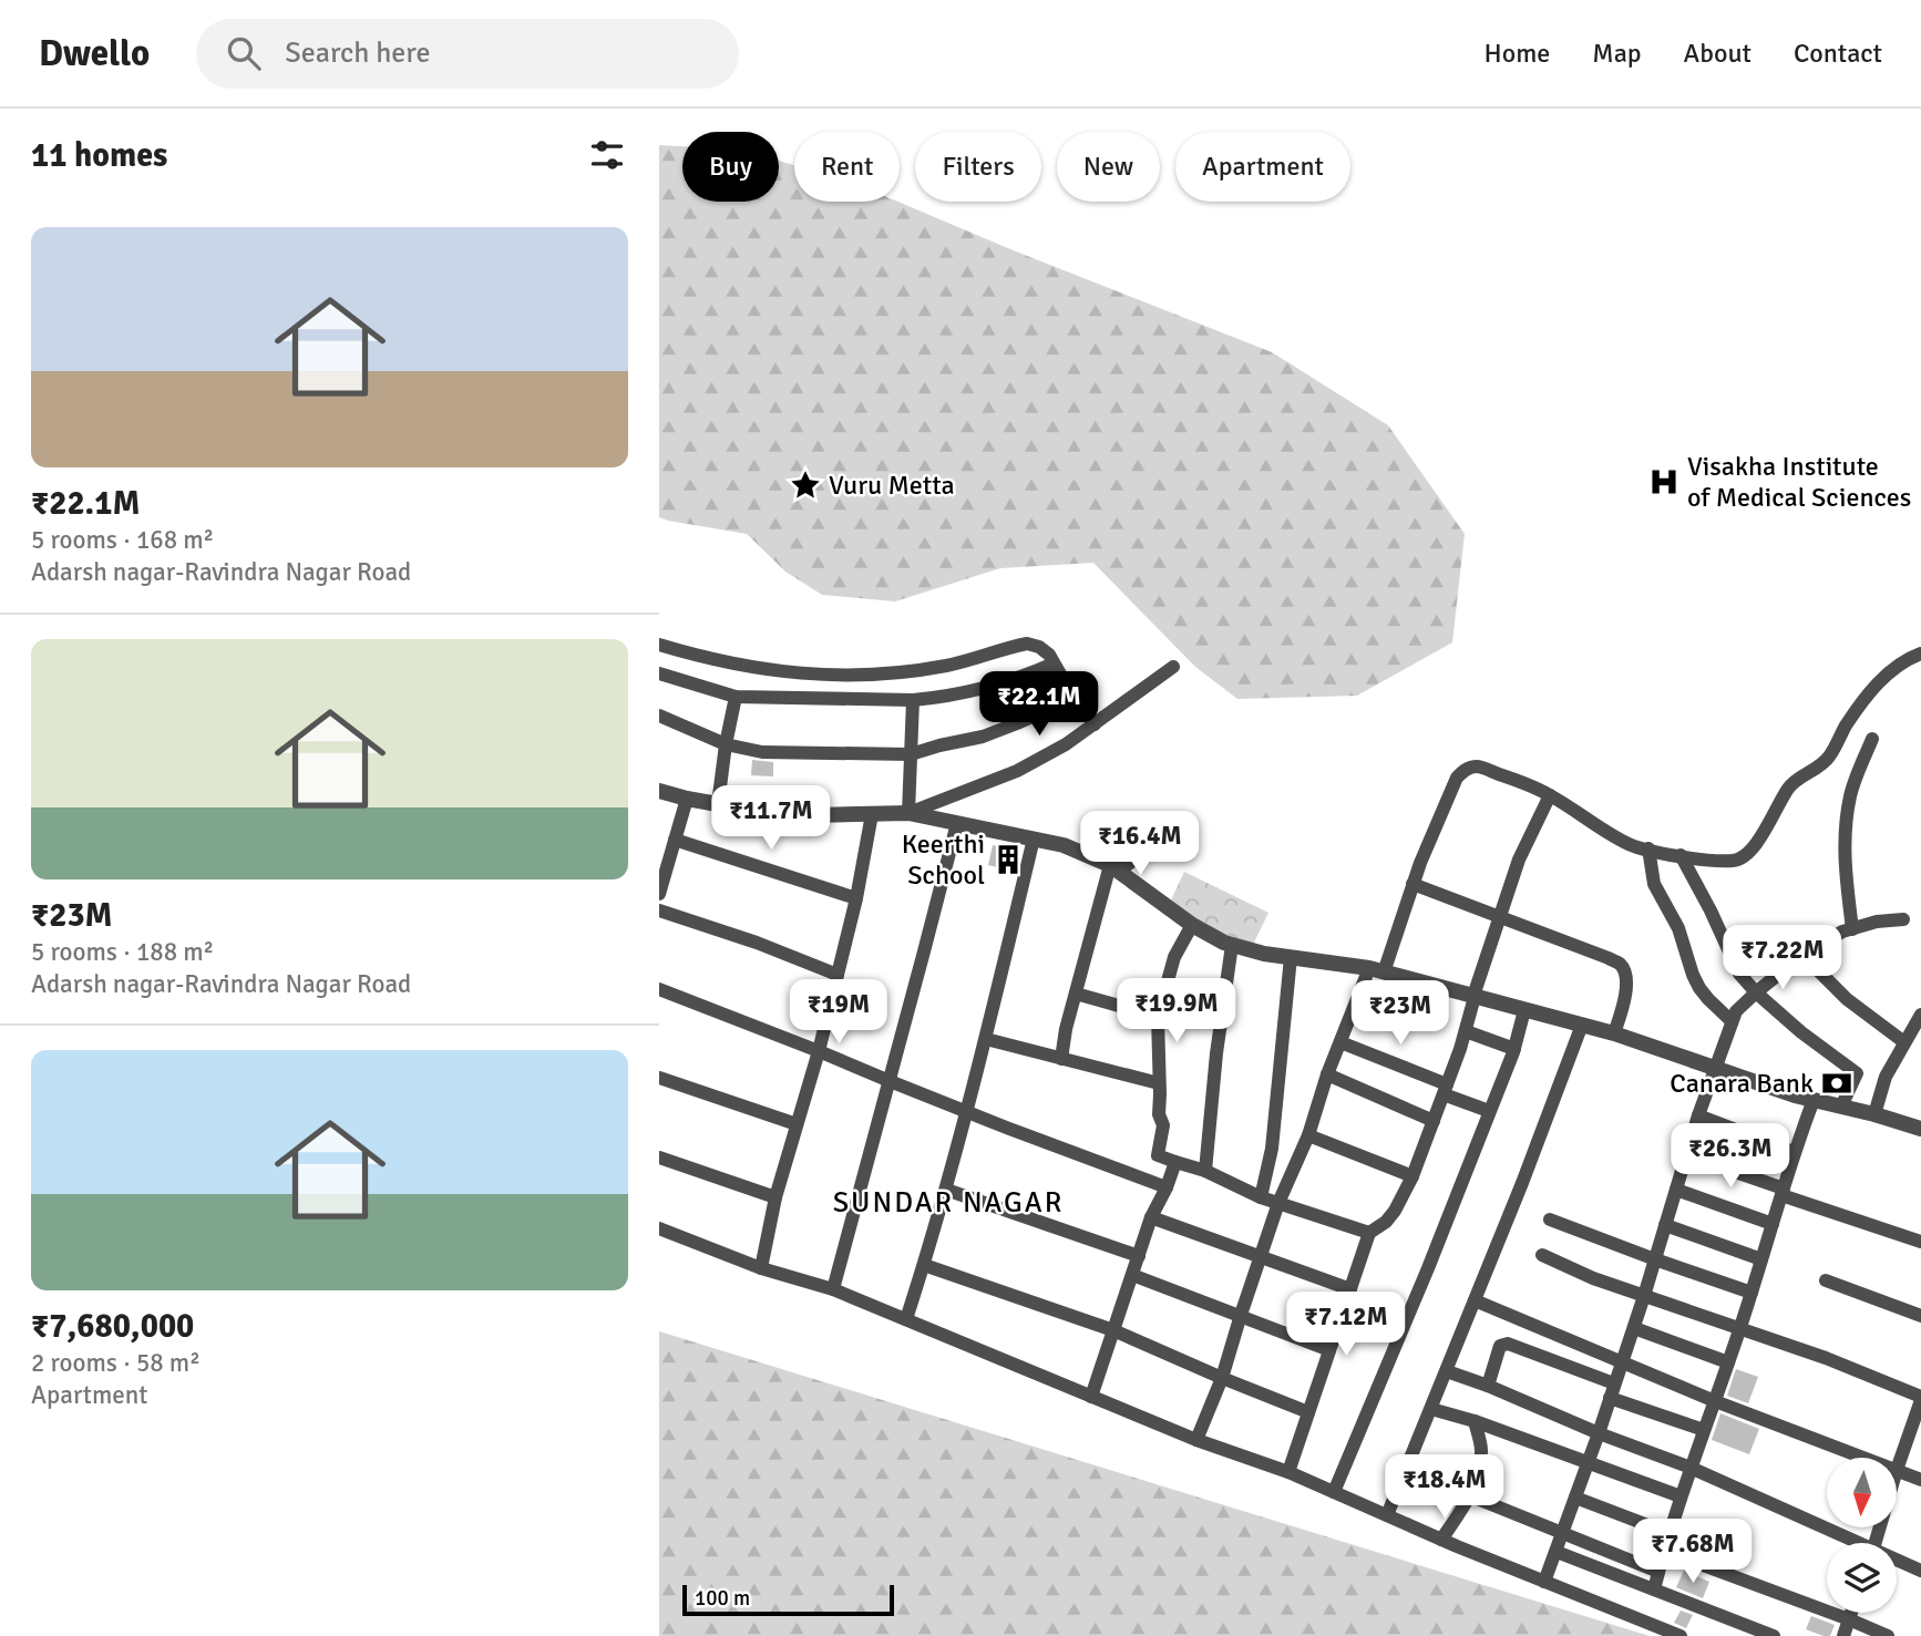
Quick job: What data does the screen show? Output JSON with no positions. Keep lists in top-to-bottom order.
{
  "districts": ["SUNDAR NAGAR"],
  "places": {
    "hospital": ["Visakha Institute of Medical Sciences"],
    "place": ["Vuru Metta"],
    "building": ["Keerthi School"],
    "bank": ["Canara Bank"]
  },
  "scale_bar": "100 m",
  "north": "bottom",
  "page": {
    "header": "Dwello",
    "search": "Search here",
    "nav": [
      "Home",
      "Map",
      "About",
      "Contact"
    ],
    "heading": "11 homes",
    "chip": [
      "Buy",
      "Rent",
      "Filters",
      "New",
      "Apartment"
    ],
    "list": [
      {
        "name": "₹22.1M",
        "note": "5 rooms · 168 m² · Adarsh nagar-Ravindra Nagar Road"
      },
      {
        "name": "₹23M",
        "note": "5 rooms · 188 m² · Adarsh nagar-Ravindra Nagar Road"
      },
      {
        "name": "₹7,680,000",
        "note": "2 rooms · 58 m² · Apartment"
      }
    ],
    "price": [
      "₹22.1M",
      "₹11.7M",
      "₹16.4M",
      "₹7.22M",
      "₹19.9M",
      "₹19M",
      "₹23M",
      "₹26.3M",
      "₹7.12M",
      "₹18.4M",
      "₹7.68M"
    ],
    "scale": "100 m"
  }
}
